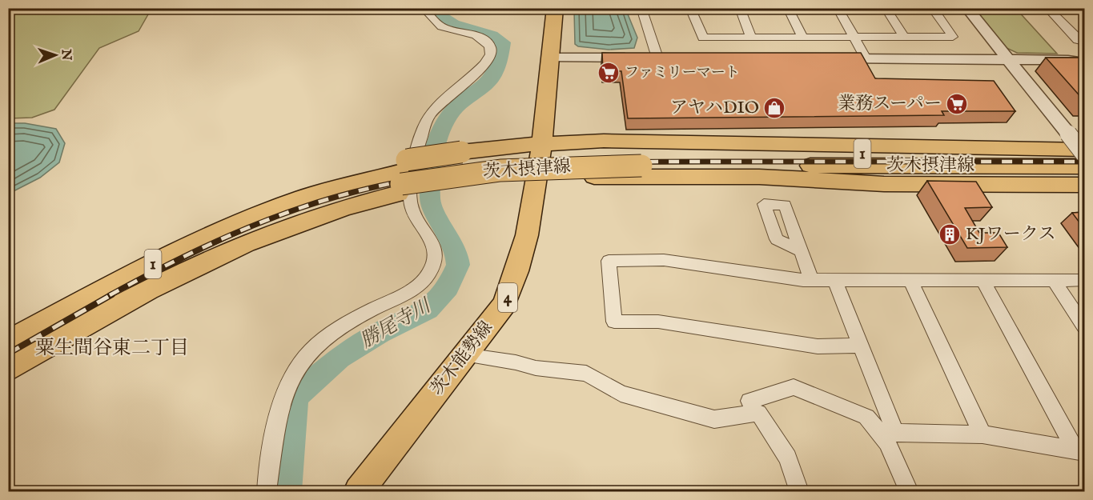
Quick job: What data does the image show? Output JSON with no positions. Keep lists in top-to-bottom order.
{
  "streets": {
    "main road": [
      "1",
      "茨木摂津線",
      "4",
      "茨木能勢線"
    ]
  },
  "crossings": [
    ["1", "茨木摂津線"]
  ],
  "districts": ["粟生間谷東二丁目"],
  "water": ["勝尾寺川"],
  "places": {
    "supermarket": ["ファミリーマート", "業務スーパー"],
    "shop": ["アヤハDIO"],
    "building": ["KJワークス"]
  },
  "north": "right"
}
